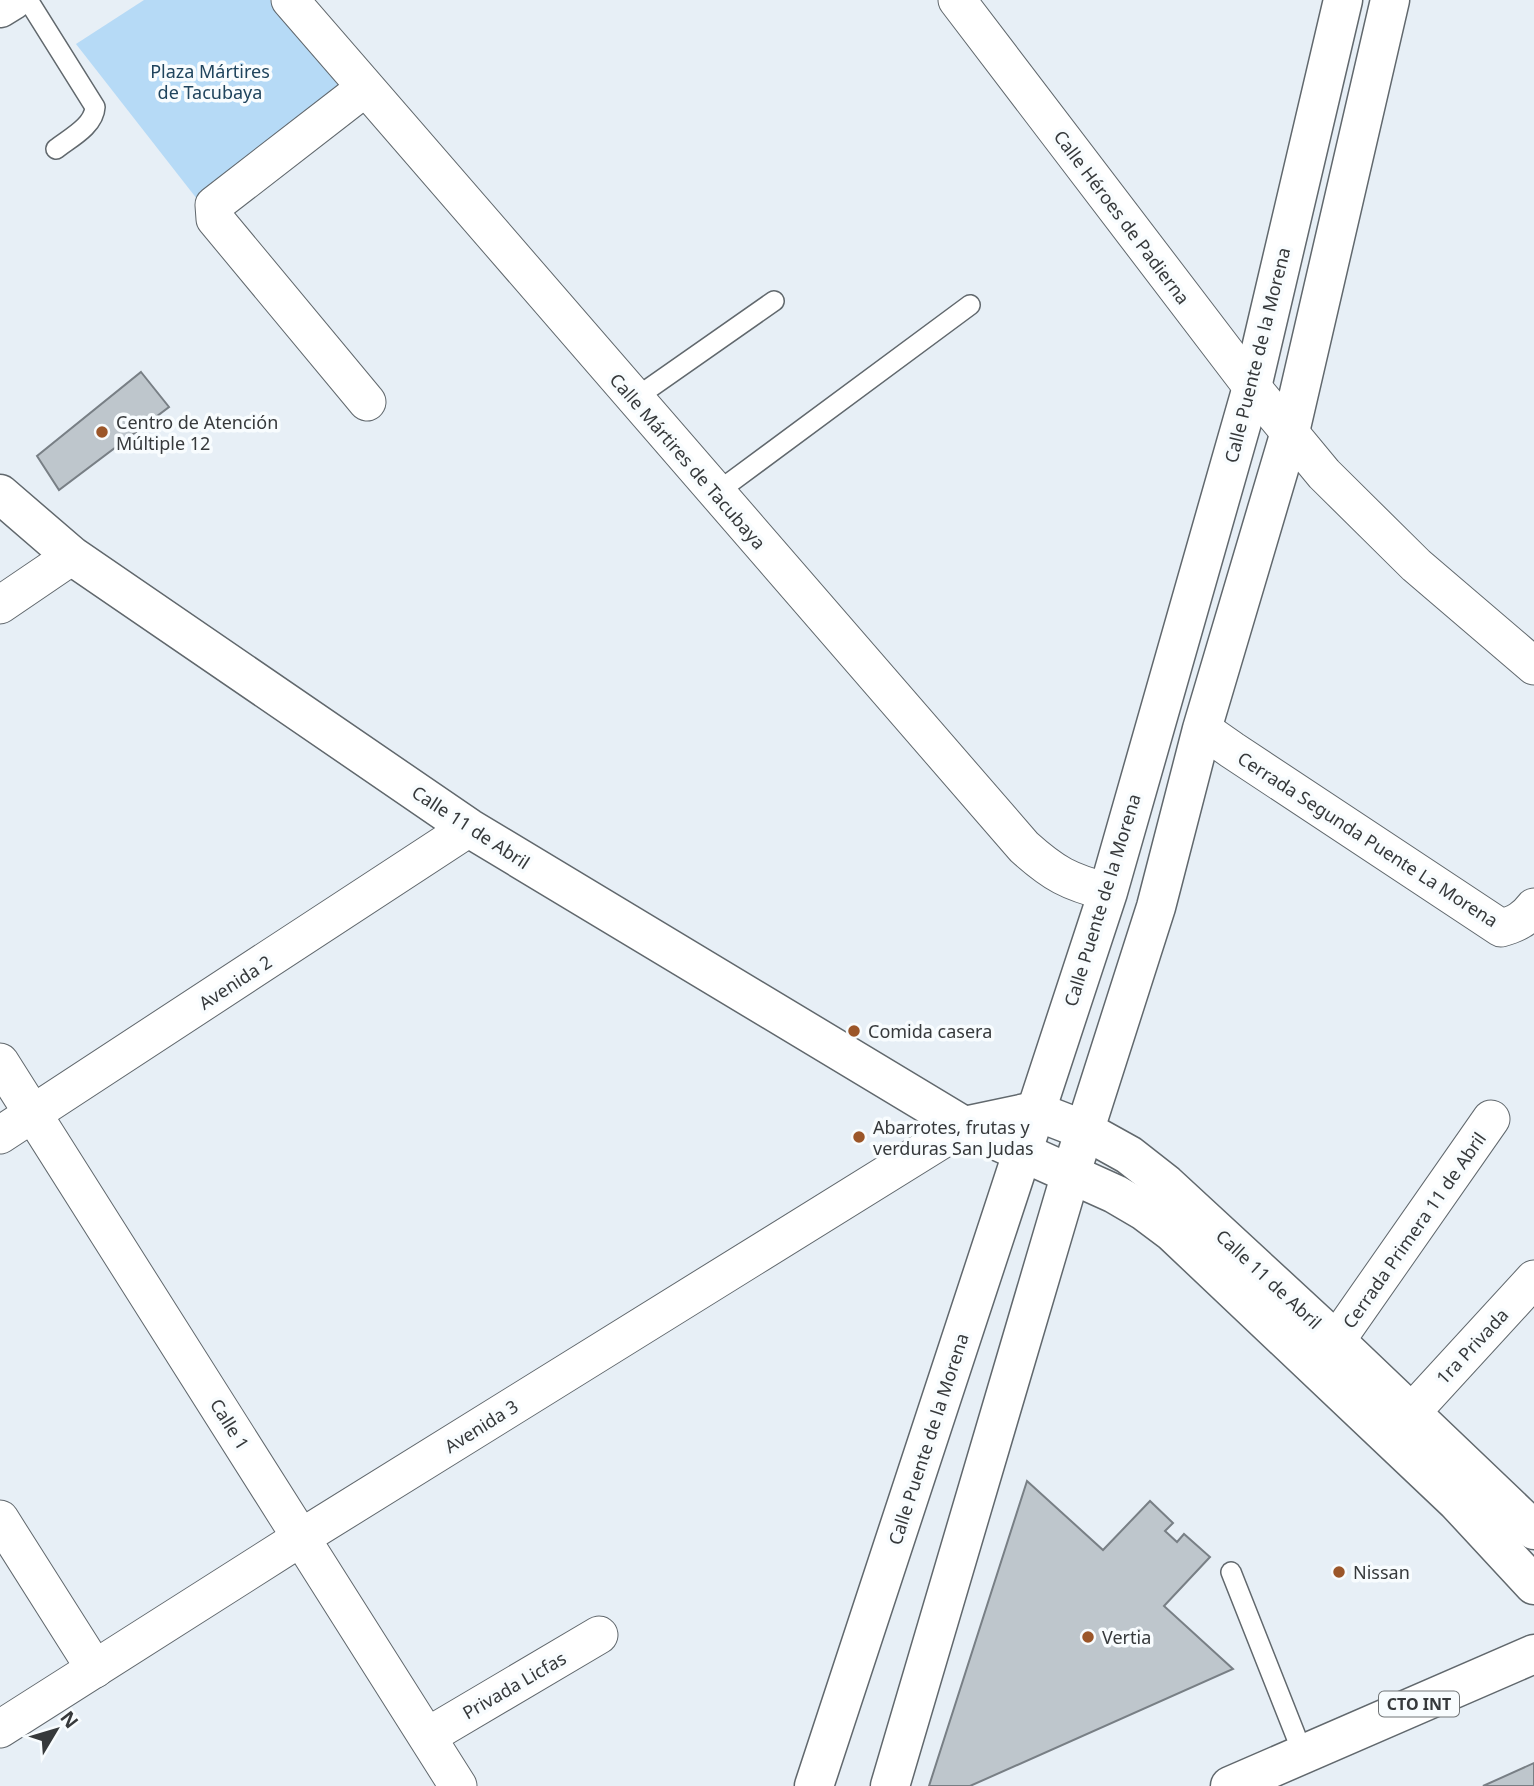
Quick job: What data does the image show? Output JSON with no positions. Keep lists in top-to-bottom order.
{
  "streets": {
    "main road": ["Calle Puente de la Morena", "Calle 11 de Abril", "CTO INT"],
    "street": [
      "Calle Héroes de Padierna",
      "Calle Mártires de Tacubaya",
      "Cerrada Segunda Puente La Morena",
      "Avenida 2",
      "Cerrada Primera 11 de Abril",
      "1ra Privada",
      "Calle 1",
      "Avenida 3",
      "Privada Licfas"
    ]
  },
  "crossings": [
    ["Calle Héroes de Padierna", "Calle Puente de la Morena"],
    ["Calle Puente de la Morena", "Calle Mártires de Tacubaya"],
    ["Calle Puente de la Morena", "Calle 11 de Abril"],
    ["Calle 11 de Abril", "Avenida 2"],
    ["Calle 11 de Abril", "Cerrada Primera 11 de Abril"],
    ["Calle 11 de Abril", "1ra Privada"],
    ["Calle 11 de Abril", "Avenida 3"],
    ["Avenida 2", "Calle 1"],
    ["Calle 1", "Avenida 3"],
    ["Calle 1", "Privada Licfas"]
  ],
  "parks": ["Plaza Mártires de Tacubaya"],
  "places": [
    "Centro de Atención Múltiple 12",
    "Comida casera",
    "Abarrotes, frutas y verduras San Judas",
    "Nissan",
    "Vertia"
  ],
  "north": "top right"
}
